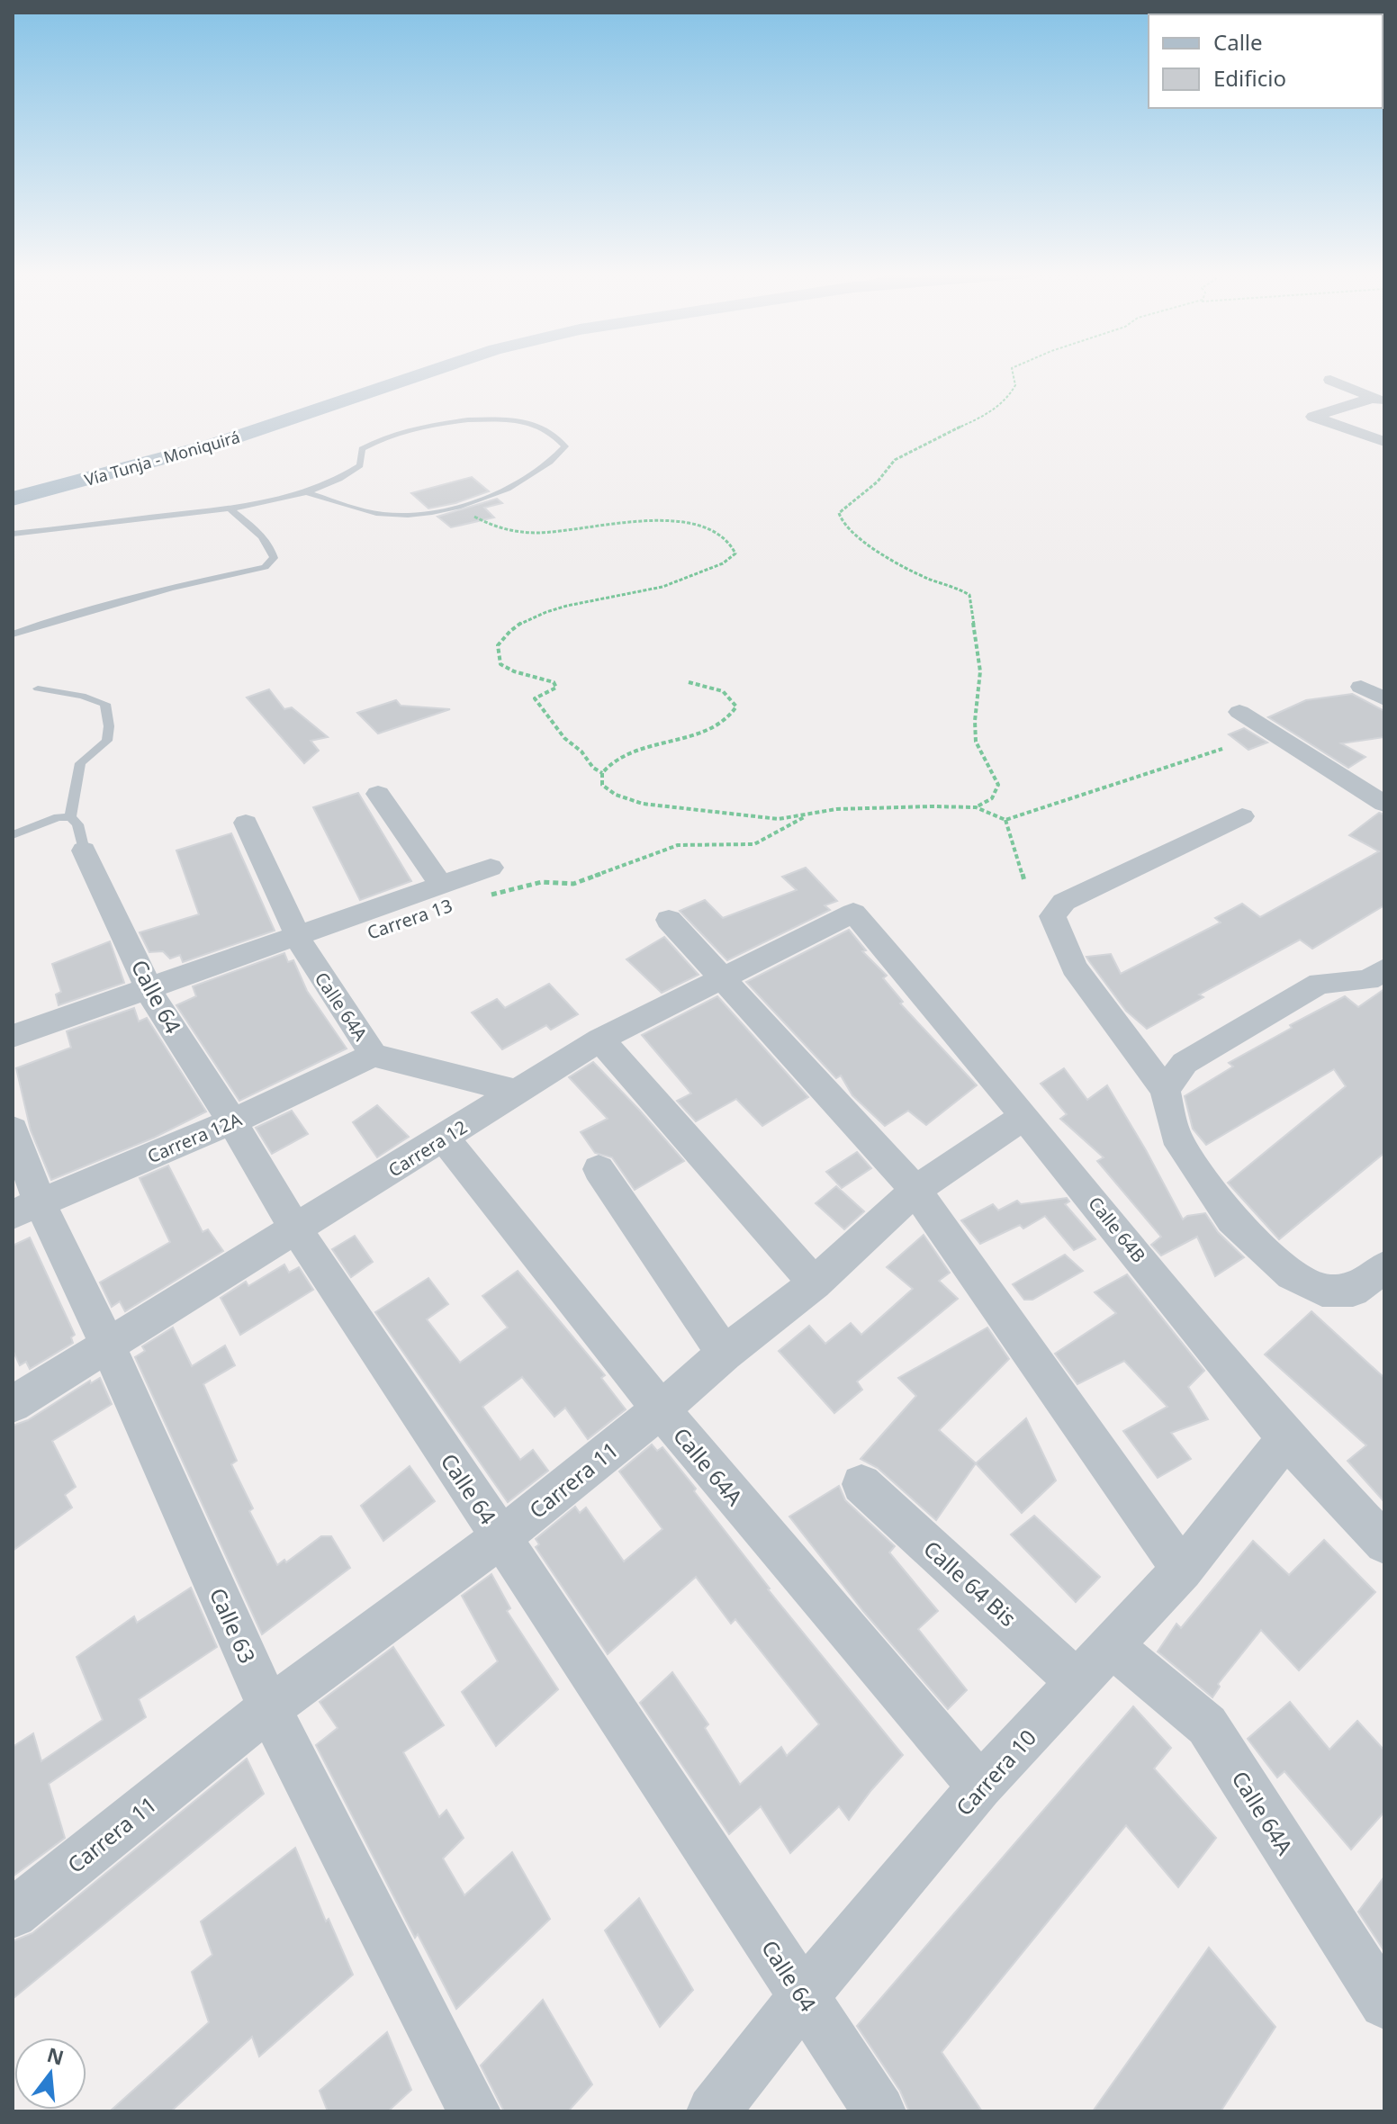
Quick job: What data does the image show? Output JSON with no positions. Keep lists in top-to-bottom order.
{
  "streets": {
    "main road": ["Vía Tunja - Moniquirá"],
    "street": [
      "Carrera 13",
      "Calle 64",
      "Calle 64A",
      "Carrera 12A",
      "Carrera 12",
      "Calle 64B",
      "Carrera 11",
      "Calle 64 Bis",
      "Calle 63",
      "Carrera 10"
    ]
  },
  "crossings": [
    ["Carrera 13", "Calle 64"],
    ["Carrera 13", "Calle 64A"],
    ["Calle 64", "Carrera 12A"],
    ["Calle 64", "Carrera 12"],
    ["Calle 64", "Carrera 11"],
    ["Calle 64", "Carrera 10"],
    ["Calle 64A", "Carrera 12A"],
    ["Calle 64A", "Carrera 12"],
    ["Calle 64A", "Carrera 11"],
    ["Calle 64A", "Carrera 10"],
    ["Carrera 12A", "Calle 63"],
    ["Carrera 12", "Calle 64B"],
    ["Carrera 12", "Calle 63"],
    ["Calle 64B", "Carrera 11"],
    ["Calle 64B", "Carrera 10"],
    ["Carrera 11", "Calle 63"],
    ["Calle 64 Bis", "Carrera 10"]
  ],
  "legend": ["Calle", "Edificio"],
  "north": "top"
}
